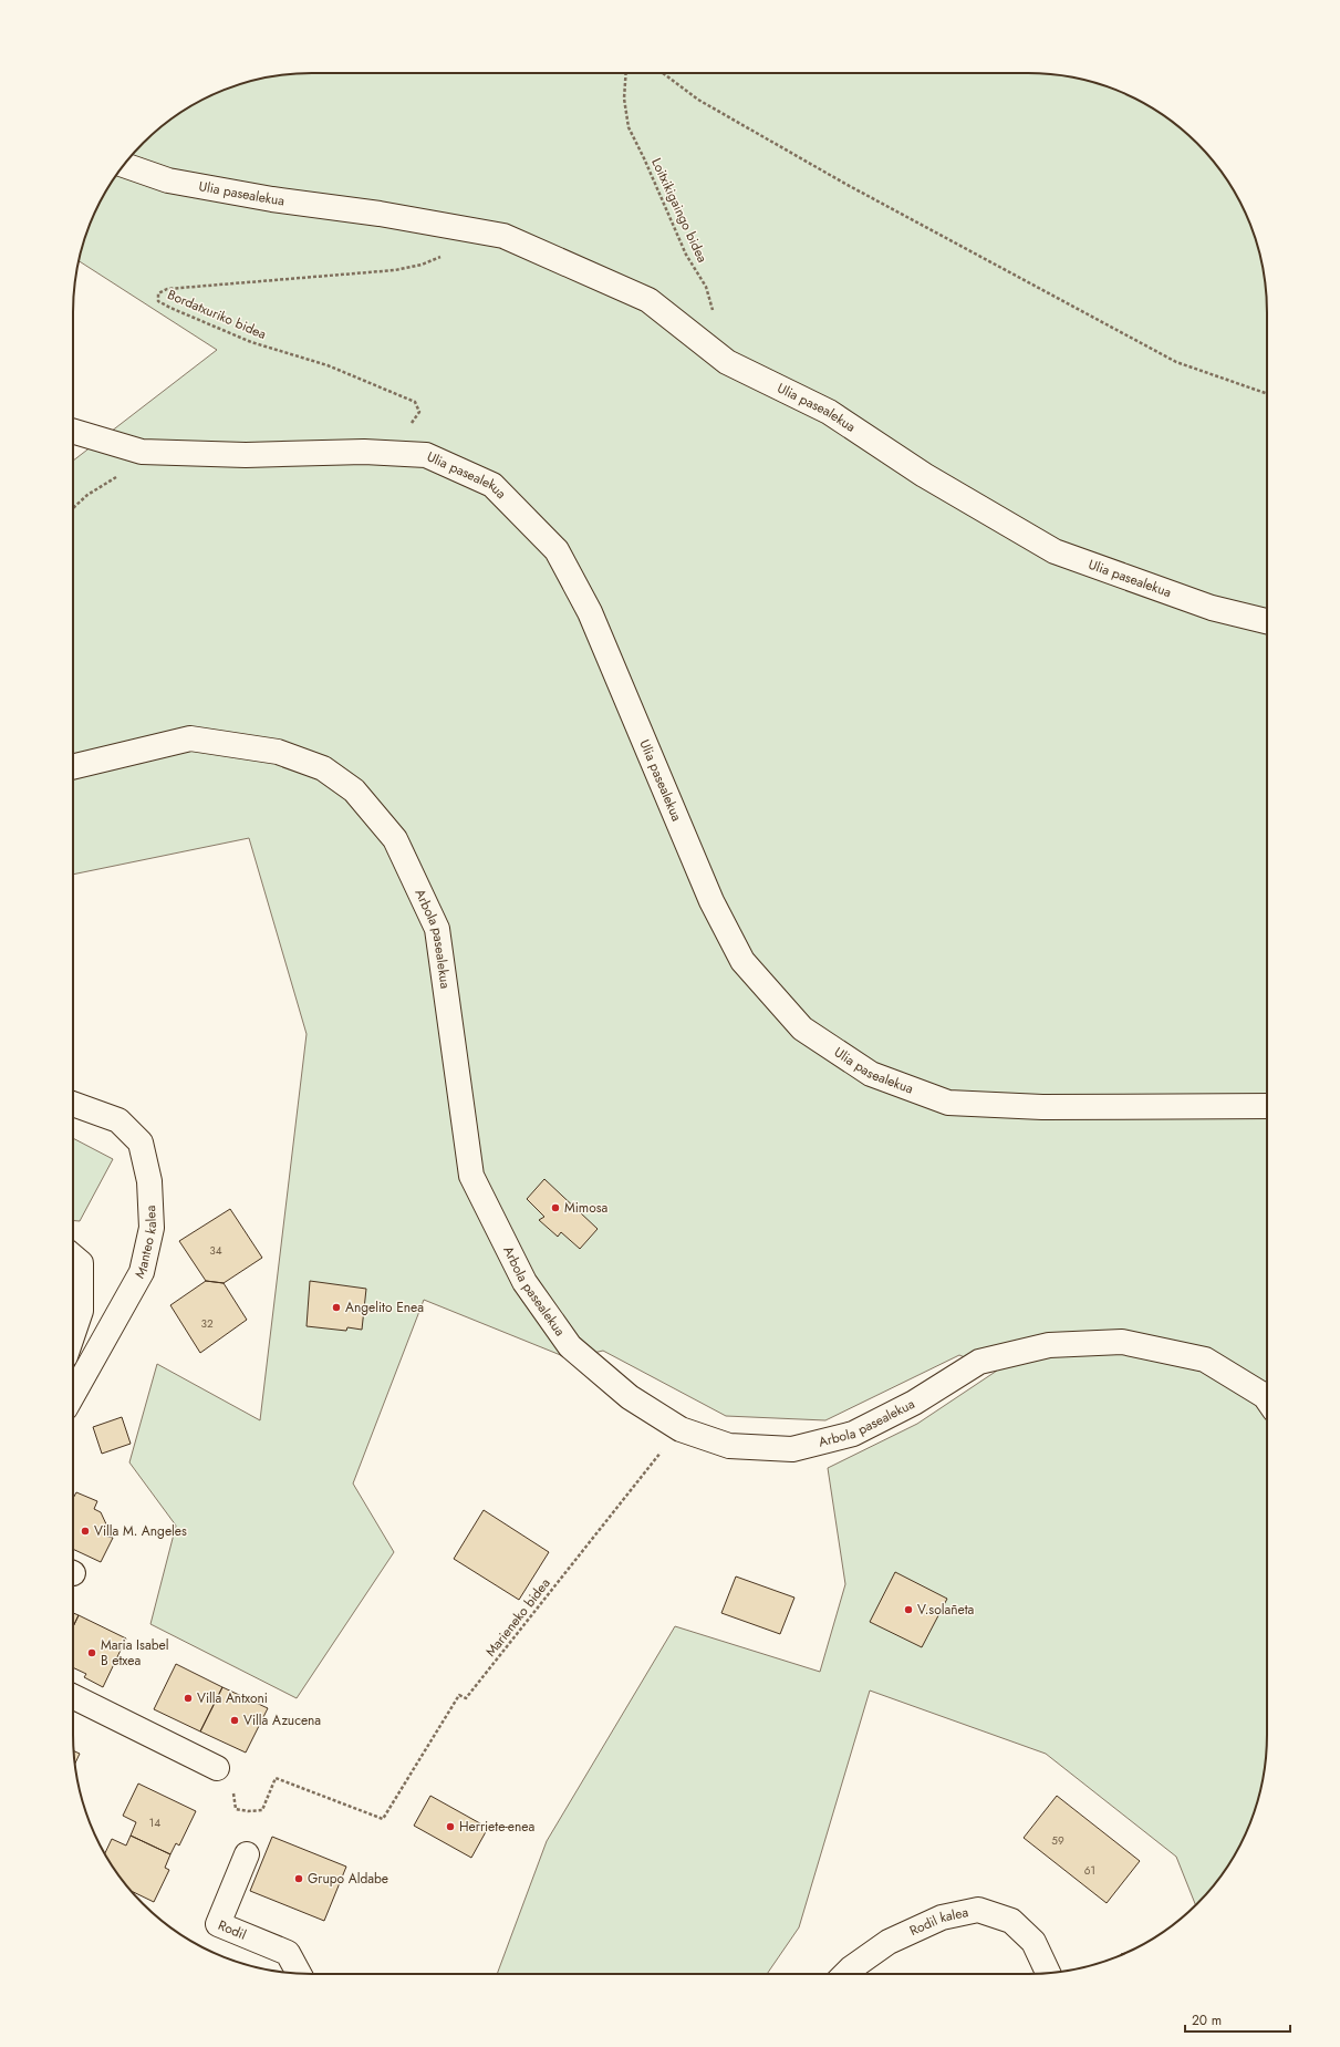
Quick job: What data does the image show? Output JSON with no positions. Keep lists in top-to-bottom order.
{
  "streets": {
    "street": [
      "Ulia pasealekua",
      "Arbola pasealekua",
      "Manteo kalea",
      "Rodil kalea",
      "Rodil"
    ],
    "path": ["Loitxikigaingo bidea", "Bordatxuriko bidea", "Marieneko bidea"]
  },
  "crossings": [
    ["Arbola pasealekua", "Marieneko bidea"]
  ],
  "places": [
    "Mimosa",
    "Angelito Enea",
    "Villa M. Angeles",
    "V.solañeta",
    "Maria Isabel B etxea",
    "Villa Antxoni",
    "Villa Azucena",
    "Herriete-enea",
    "Grupo Aldabe"
  ],
  "house_numbers": [
    "34",
    "32",
    "14",
    "59",
    "61"
  ],
  "scale_bar": "20 m"
}
